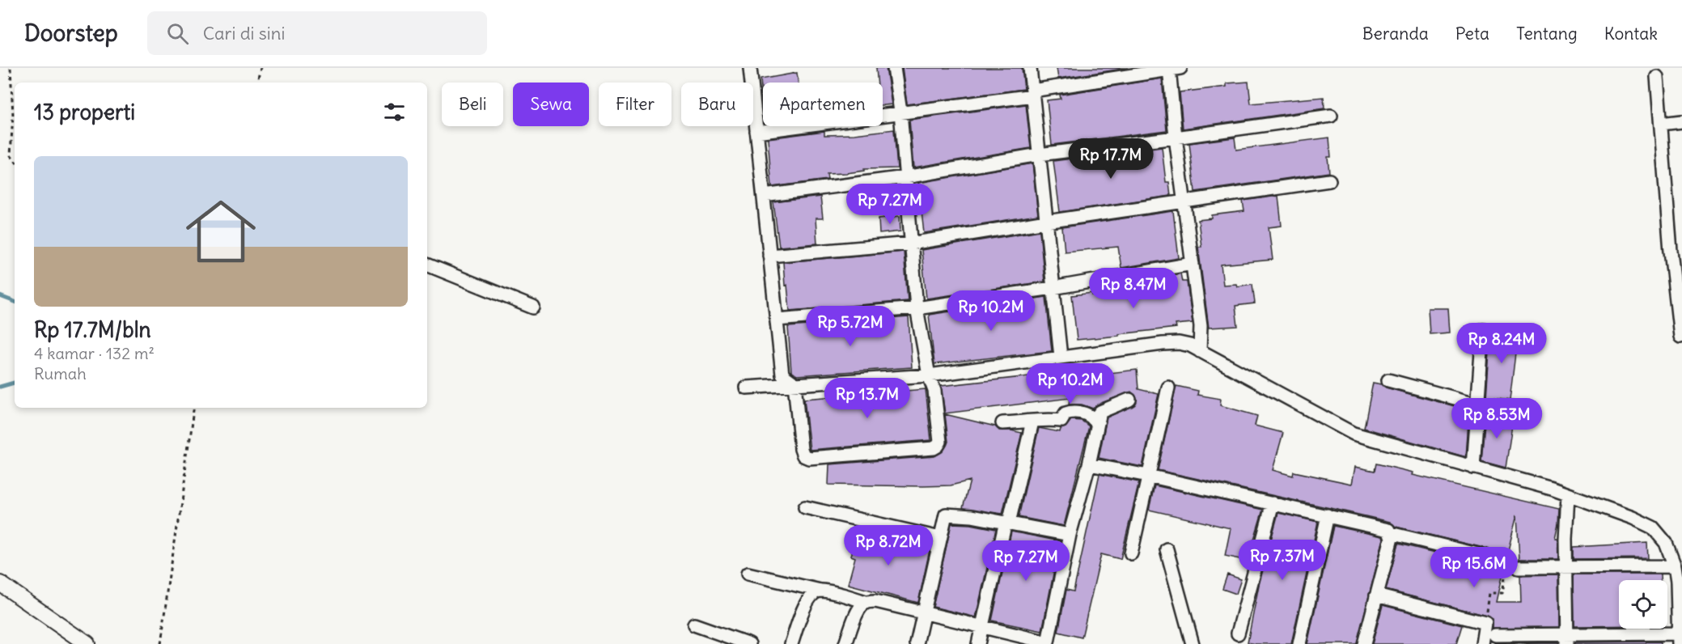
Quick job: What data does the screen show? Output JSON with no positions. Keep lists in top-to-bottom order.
{
  "page": {
    "header": "Doorstep",
    "search": "Cari di sini",
    "nav": [
      "Beranda",
      "Peta",
      "Tentang",
      "Kontak"
    ],
    "chip": [
      "Beli",
      "Sewa",
      "Filter",
      "Baru",
      "Apartemen"
    ],
    "heading": "13 properti",
    "price": [
      "Rp 17.7M",
      "Rp 7.27M",
      "Rp 8.47M",
      "Rp 10.2M",
      "Rp 5.72M",
      "Rp 8.24M",
      "Rp 10.2M",
      "Rp 13.7M",
      "Rp 8.53M",
      "Rp 8.72M",
      "Rp 7.37M",
      "Rp 7.27M",
      "Rp 15.6M"
    ],
    "list": [
      {
        "name": "Rp 17.7M/bln",
        "note": "4 kamar · 132 m² · Rumah"
      }
    ]
  }
}
